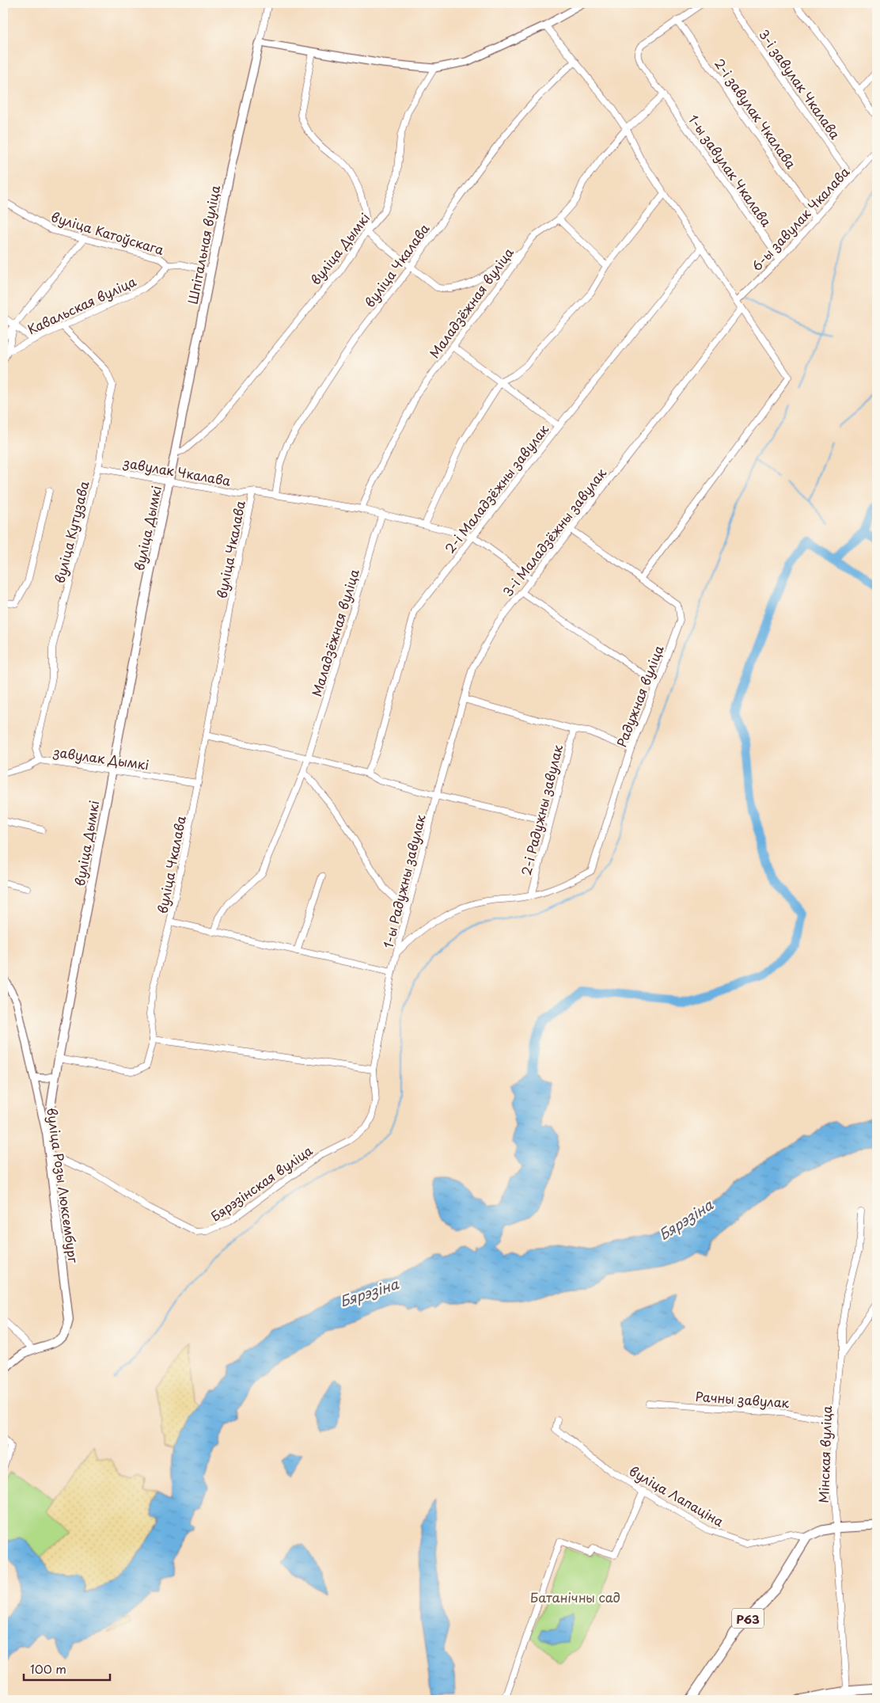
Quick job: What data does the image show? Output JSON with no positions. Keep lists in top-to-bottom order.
{
  "streets": {
    "main road": [
      "Шпітальная вуліца",
      "вуліца Дымкі",
      "вуліца Розы Люксембург",
      "Р63"
    ],
    "street": [
      "3-і завулак Чкалава",
      "2-і завулак Чкалава",
      "1-ы завулак Чкалава",
      "6-ы завулак Чкалава",
      "вуліца Катоўскага",
      "вуліца Чкалава",
      "Маладзёжная вуліца",
      "Кавальская вуліца",
      "завулак Чкалава",
      "2-і Маладзёжны завулак",
      "вуліца Кутузава",
      "3-і Маладзёжны завулак",
      "Радужная вуліца",
      "завулак Дымкі",
      "2-і Радужны завулак",
      "1-ы Радужны завулак",
      "Бярэзінская вуліца",
      "Рачны завулак",
      "Мінская вуліца",
      "вуліца Лапаціна"
    ]
  },
  "crossings": [
    ["3-і завулак Чкалава", "6-ы завулак Чкалава"],
    ["2-і завулак Чкалава", "6-ы завулак Чкалава"],
    ["1-ы завулак Чкалава", "6-ы завулак Чкалава"],
    ["1-ы завулак Чкалава", "Маладзёжная вуліца"],
    ["вуліца Катоўскага", "Шпітальная вуліца"],
    ["вуліца Катоўскага", "Кавальская вуліца"],
    ["Шпітальная вуліца", "вуліца Дымкі"],
    ["вуліца Дымкі", "завулак Чкалава"],
    ["вуліца Дымкі", "завулак Дымкі"],
    ["вуліца Дымкі", "вуліца Розы Люксембург"],
    ["вуліца Чкалава", "завулак Чкалава"],
    ["вуліца Чкалава", "завулак Дымкі"],
    ["Кавальская вуліца", "вуліца Кутузава"],
    ["завулак Чкалава", "вуліца Кутузава"],
    ["вуліца Кутузава", "завулак Дымкі"],
    ["3-і Маладзёжны завулак", "Радужная вуліца"],
    ["3-і Маладзёжны завулак", "2-і Радужны завулак"],
    ["3-і Маладзёжны завулак", "1-ы Радужны завулак"],
    ["Радужная вуліца", "2-і Радужны завулак"],
    ["Радужная вуліца", "1-ы Радужны завулак"],
    ["1-ы Радужны завулак", "Бярэзінская вуліца"],
    ["Бярэзінская вуліца", "вуліца Розы Люксембург"],
    ["Рачны завулак", "Мінская вуліца"],
    ["вуліца Лапаціна", "Р63"]
  ],
  "water": ["Бярэзіна"],
  "parks": ["Батанічны сад"],
  "scale_bar": "100 m"
}
